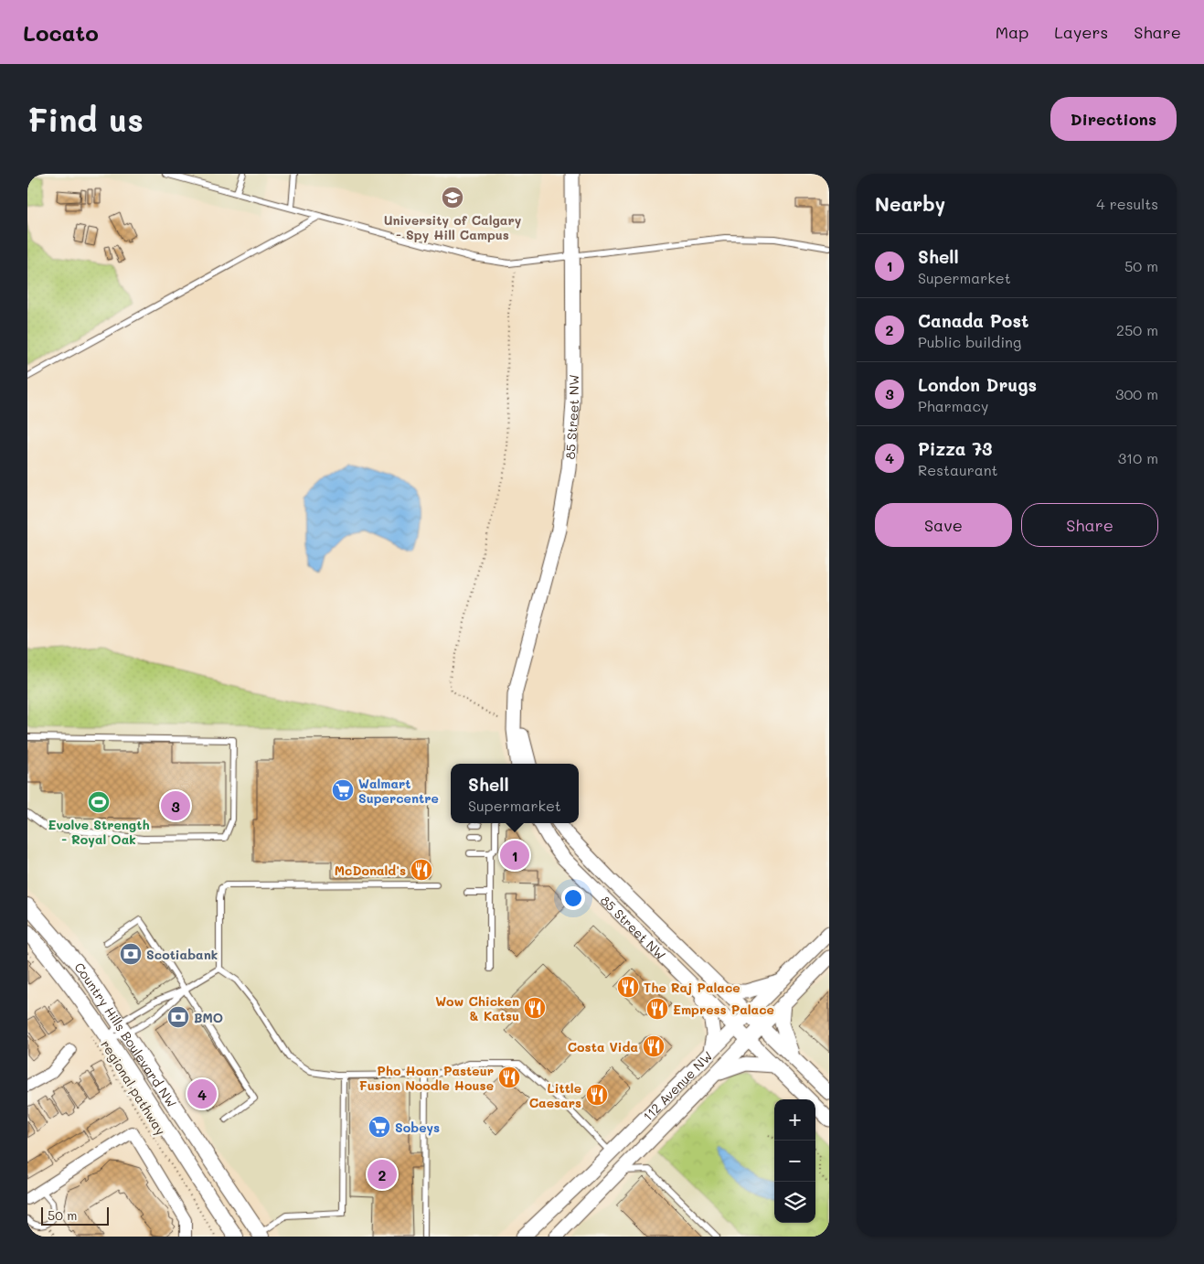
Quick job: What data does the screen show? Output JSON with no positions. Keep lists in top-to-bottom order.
{
  "streets": {
    "main road": ["Country Hills Boulevard NW"],
    "street": ["85 Street NW", "112 Avenue NW"],
    "path": ["regional pathway"]
  },
  "crossings": [
    ["85 Street NW", "112 Avenue NW"]
  ],
  "places": {
    "school or university": ["University of Calgary - Spy Hill Campus"],
    "supermarket": ["Walmart Supercentre", "Sobeys"],
    "sports": ["Evolve Strength - Royal Oak"],
    "restaurant": [
      "McDonald's",
      "The Raj Palace",
      "Wow Chicken & Katsu",
      "Empress Palace",
      "Costa Vida",
      "Pho Hoan Pasteur Fusion Noodle House",
      "Little Caesars"
    ],
    "bank": ["Scotiabank", "BMO"]
  },
  "scale_bar": "50 m",
  "page": {
    "header": "Locato",
    "nav": ["Map", "Layers", "Share"],
    "buttons": [
      "Directions",
      ["Save", "Share"]
    ],
    "title": "Find us",
    "heading": ["Nearby", "4 results"],
    "list": [
      {
        "mark": "1",
        "name": "Shell",
        "note": "Supermarket",
        "value": "50 m"
      },
      {
        "mark": "2",
        "name": "Canada Post",
        "note": "Public building",
        "value": "250 m"
      },
      {
        "mark": "3",
        "name": "London Drugs",
        "note": "Pharmacy",
        "value": "300 m"
      },
      {
        "mark": "4",
        "name": "Pizza 73",
        "note": "Restaurant",
        "value": "310 m"
      }
    ],
    "popup": ["Shell", "Supermarket"],
    "pins": [
      "3",
      "1",
      "4",
      "2"
    ],
    "map_buttons": ["+", "−"],
    "scale": "50 m"
  }
}
